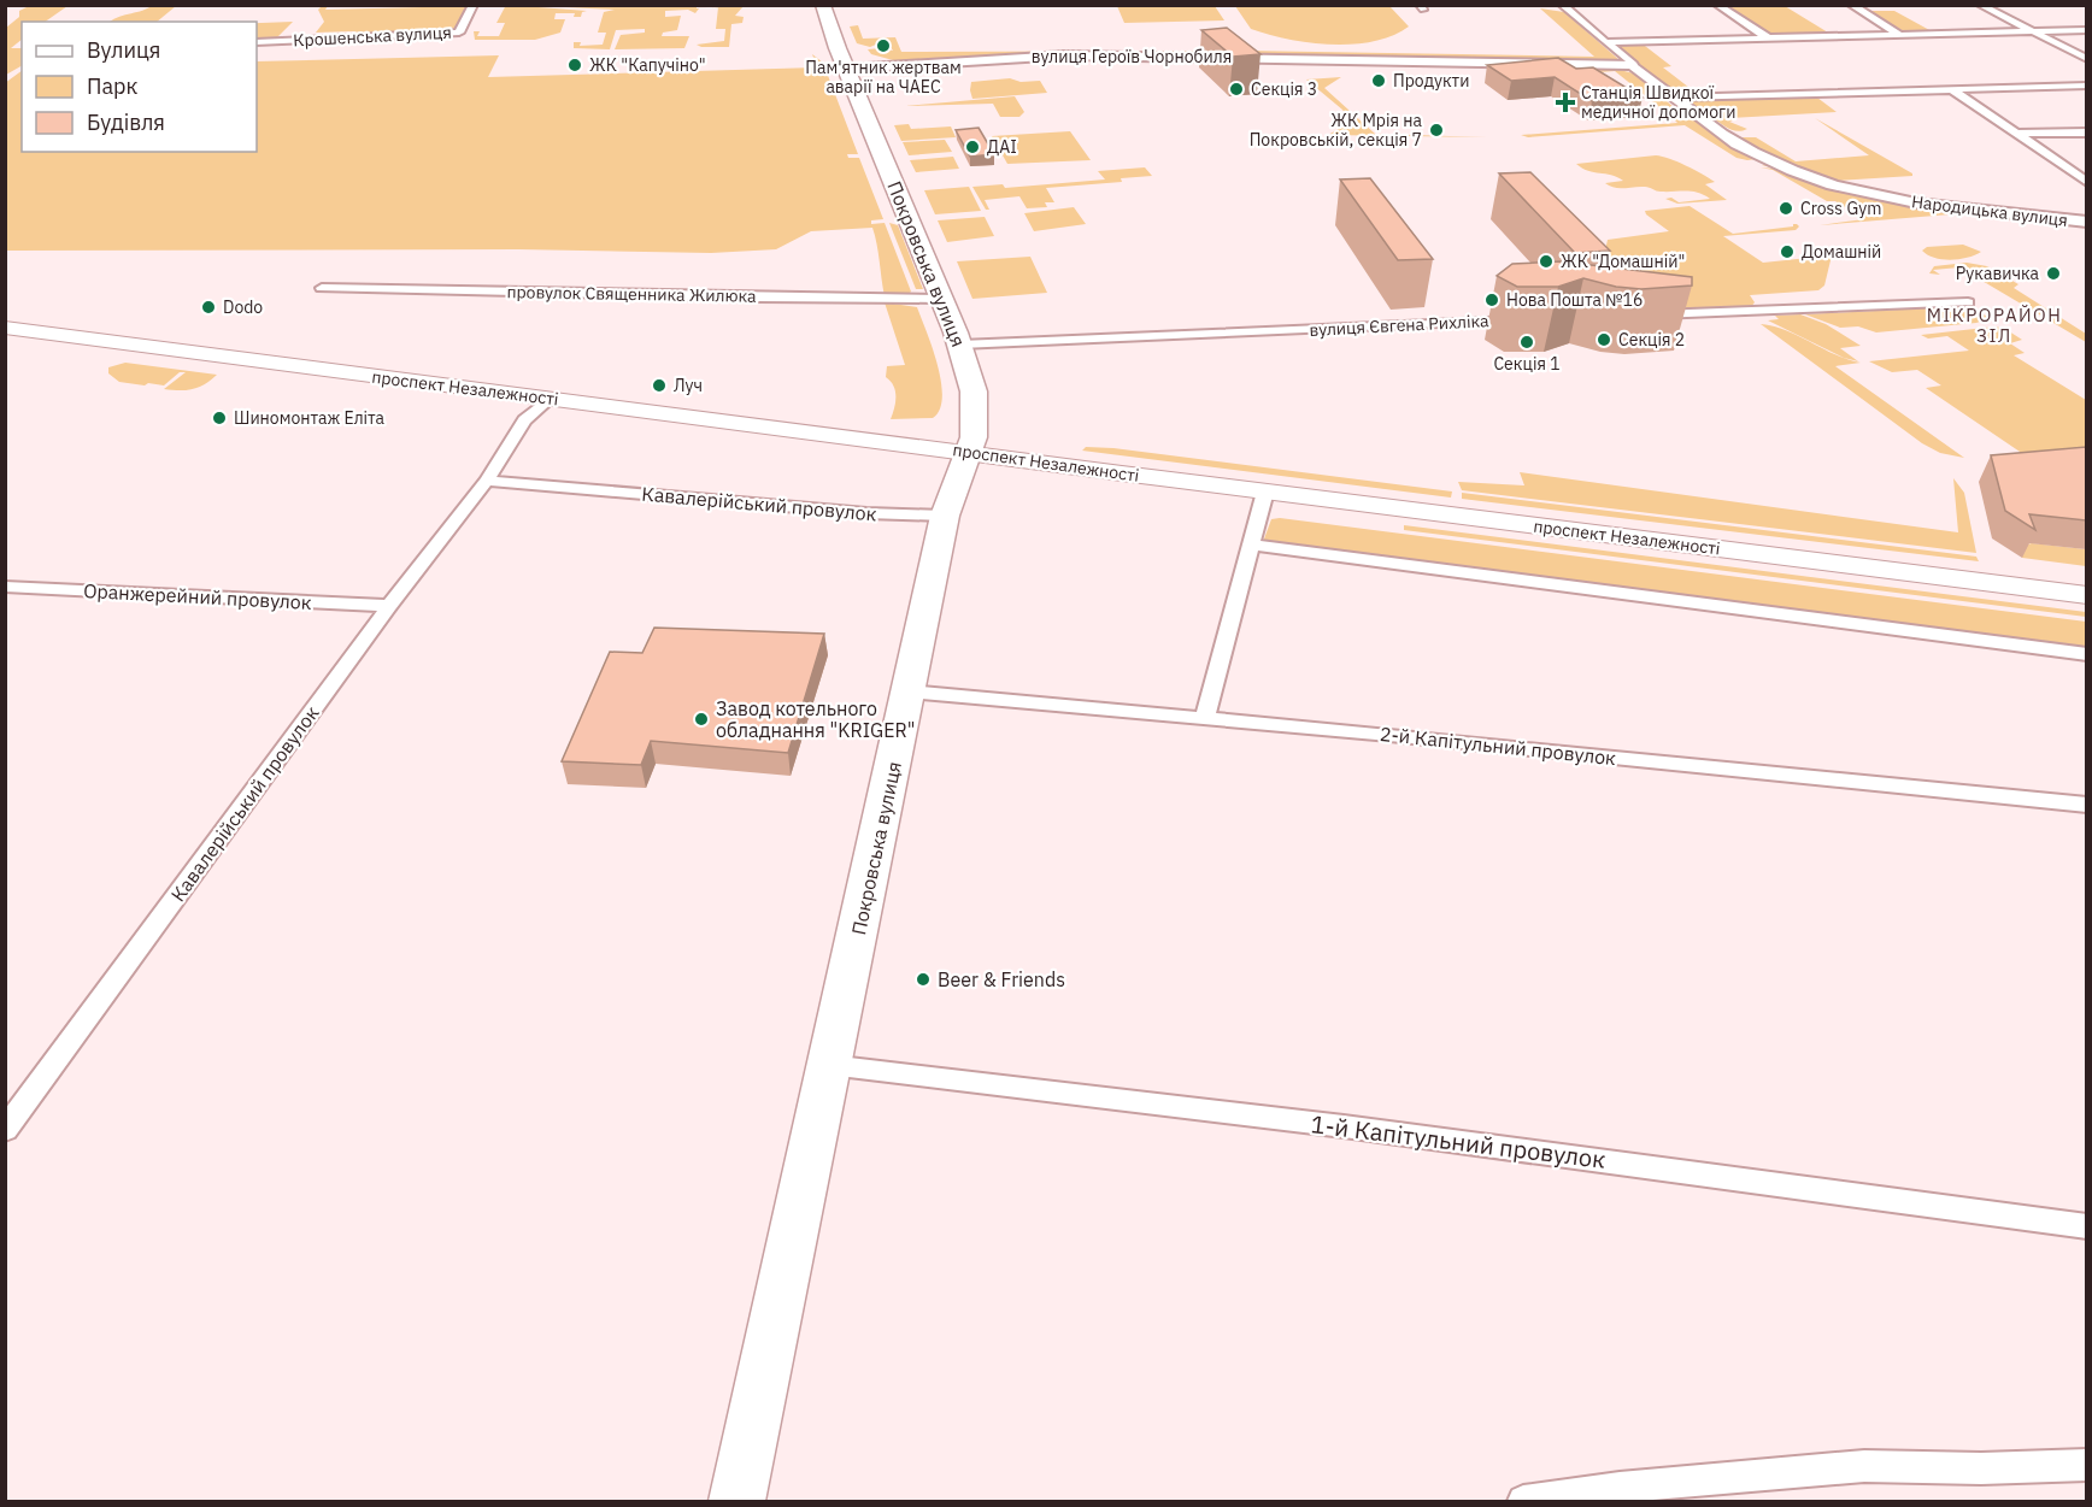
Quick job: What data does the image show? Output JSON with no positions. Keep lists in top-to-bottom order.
{
  "streets": {
    "highway": ["Покровська вулиця"],
    "main road": ["проспект Незалежності"],
    "street": [
      "Крошенська вулиця",
      "вулиця Героїв Чорнобиля",
      "Народицька вулиця",
      "провулок Священника Жилюка",
      "вулиця Євгена Рихліка",
      "Кавалерійський провулок",
      "Оранжерейний провулок",
      "2-й Капітульний провулок",
      "1-й Капітульний провулок"
    ]
  },
  "crossings": [
    ["вулиця Героїв Чорнобиля", "Народицька вулиця"],
    ["вулиця Героїв Чорнобиля", "Покровська вулиця"],
    ["Покровська вулиця", "провулок Священника Жилюка"],
    ["Покровська вулиця", "вулиця Євгена Рихліка"],
    ["Покровська вулиця", "проспект Незалежності"],
    ["Покровська вулиця", "Кавалерійський провулок"],
    ["Покровська вулиця", "2-й Капітульний провулок"],
    ["Покровська вулиця", "1-й Капітульний провулок"],
    ["проспект Незалежності", "Кавалерійський провулок"],
    ["Кавалерійський провулок", "Оранжерейний провулок"]
  ],
  "districts": ["МІКРОРАЙОН ЗІЛ"],
  "places": {
    "other": [
      "Пам'ятник жертвам аварії на ЧАЕС",
      "ЖК \"Капучіно\"",
      "Продукти",
      "Секція 3",
      "ЖК Мрія на Покровській, секція 7",
      "ДАІ",
      "Cross Gym",
      "Домашній",
      "ЖК \"Домашній\"",
      "Рукавичка",
      "Нова Пошта №16",
      "Dodo",
      "Секція 2",
      "Секція 1",
      "Луч",
      "Шиномонтаж Еліта",
      "Завод котельного обладнання \"KRIGER\"",
      "Beer & Friends"
    ],
    "health": ["Станція Швидкої медичної допомоги"]
  },
  "legend": ["Вулиця", "Парк", "Будівля"]
}
